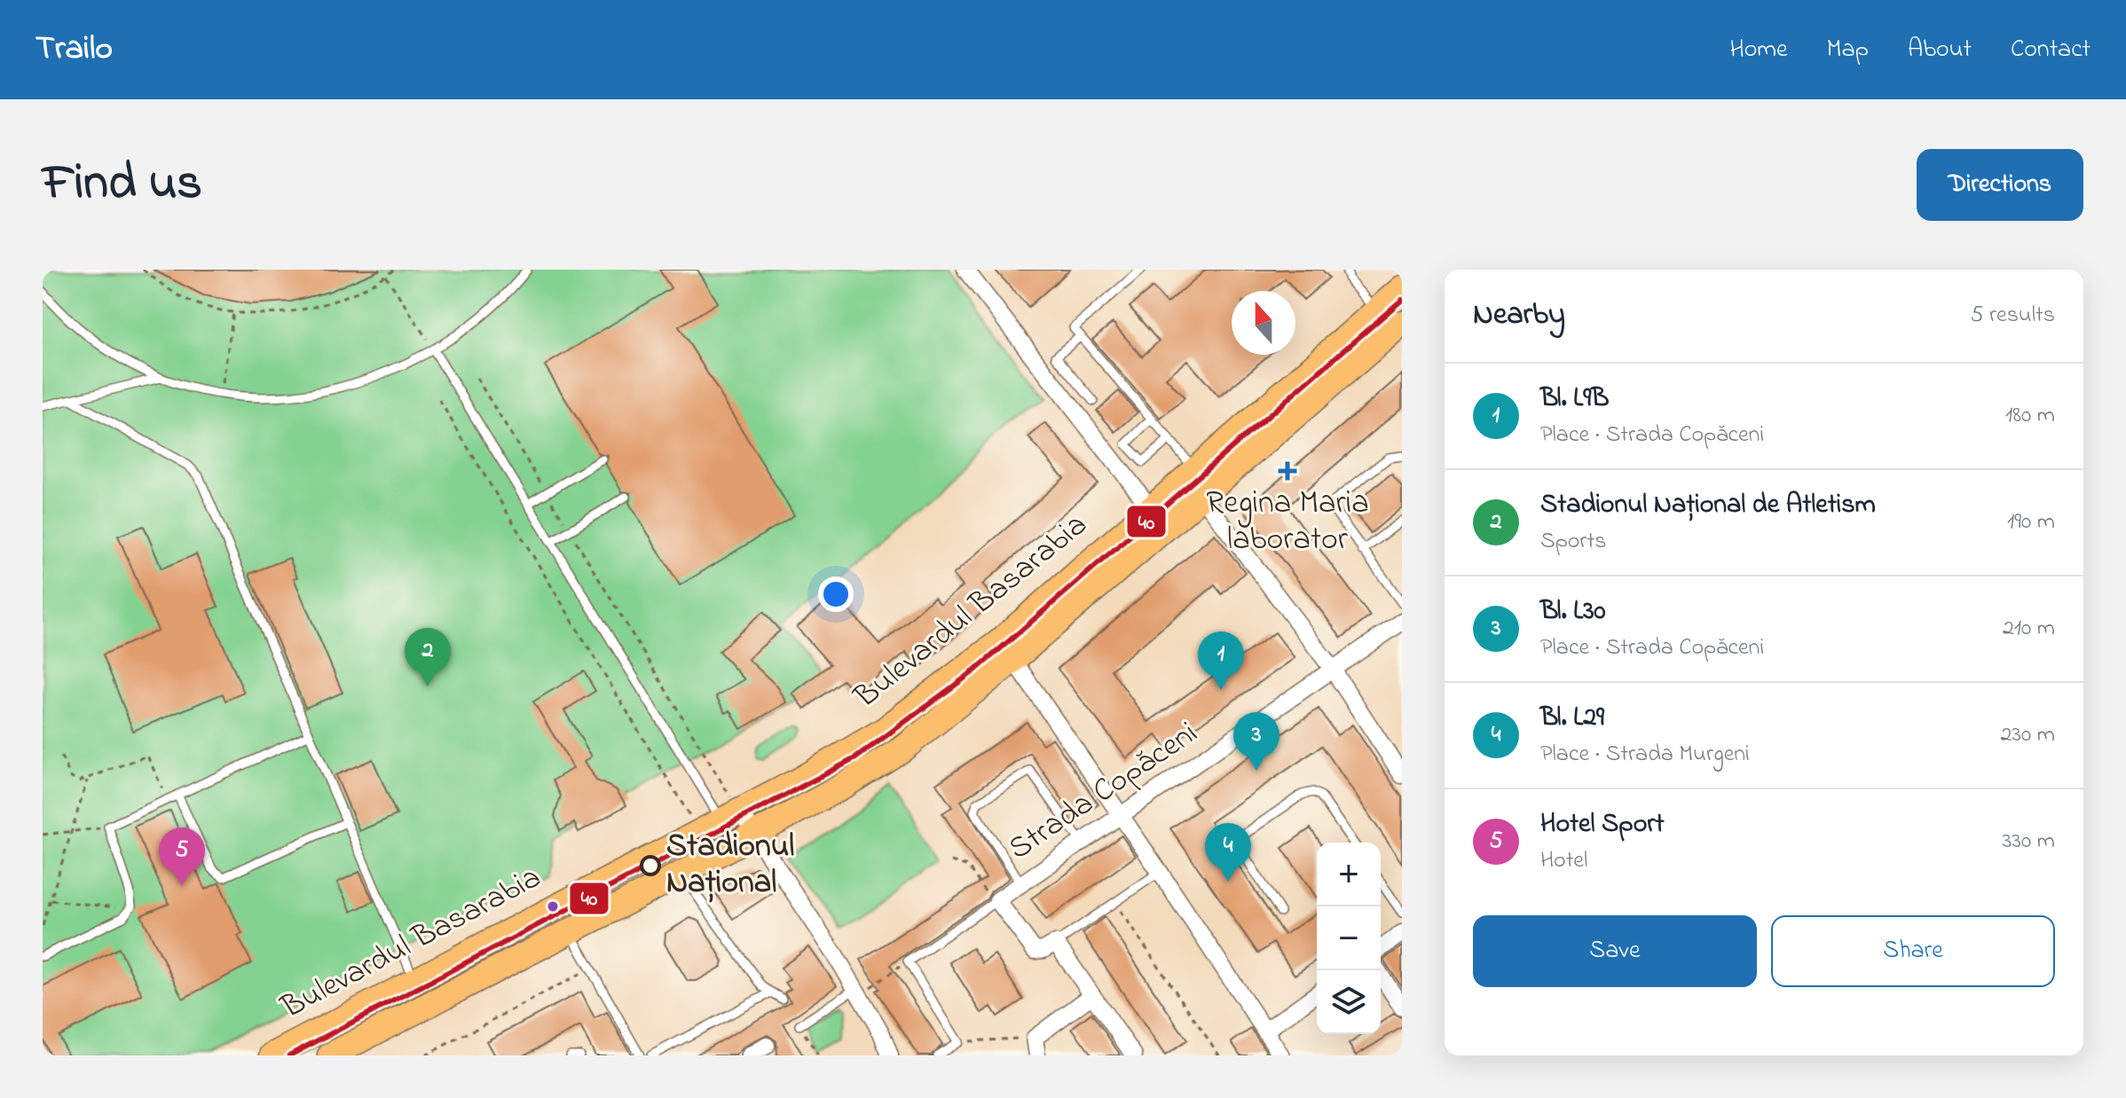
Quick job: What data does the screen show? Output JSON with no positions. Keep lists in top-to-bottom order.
{
  "streets": {
    "main road": ["Bulevardul Basarabia"],
    "street": ["Strada Copăceni"]
  },
  "places": {
    "health": ["Regina Maria laborator"],
    "other": ["Stadionul Național"]
  },
  "lines": ["transit line 40"],
  "north": "top",
  "page": {
    "header": "Trailo",
    "nav": [
      "Home",
      "Map",
      "About",
      "Contact"
    ],
    "title": "Find us",
    "buttons": [
      "Directions",
      ["Save", "Share"]
    ],
    "heading": ["Nearby", "5 results"],
    "list": [
      {
        "mark": "1",
        "name": "Bl. L9B",
        "note": "Place · Strada Copăceni",
        "value": "180 m"
      },
      {
        "mark": "2",
        "name": "Stadionul Național de Atletism",
        "note": "Sports",
        "value": "190 m"
      },
      {
        "mark": "3",
        "name": "Bl. L30",
        "note": "Place · Strada Copăceni",
        "value": "210 m"
      },
      {
        "mark": "4",
        "name": "Bl. L29",
        "note": "Place · Strada Murgeni",
        "value": "230 m"
      },
      {
        "mark": "5",
        "name": "Hotel Sport",
        "note": "Hotel",
        "value": "330 m"
      }
    ],
    "pins": [
      "2",
      "1",
      "3",
      "4",
      "5"
    ],
    "map_buttons": ["+", "−"]
  }
}
